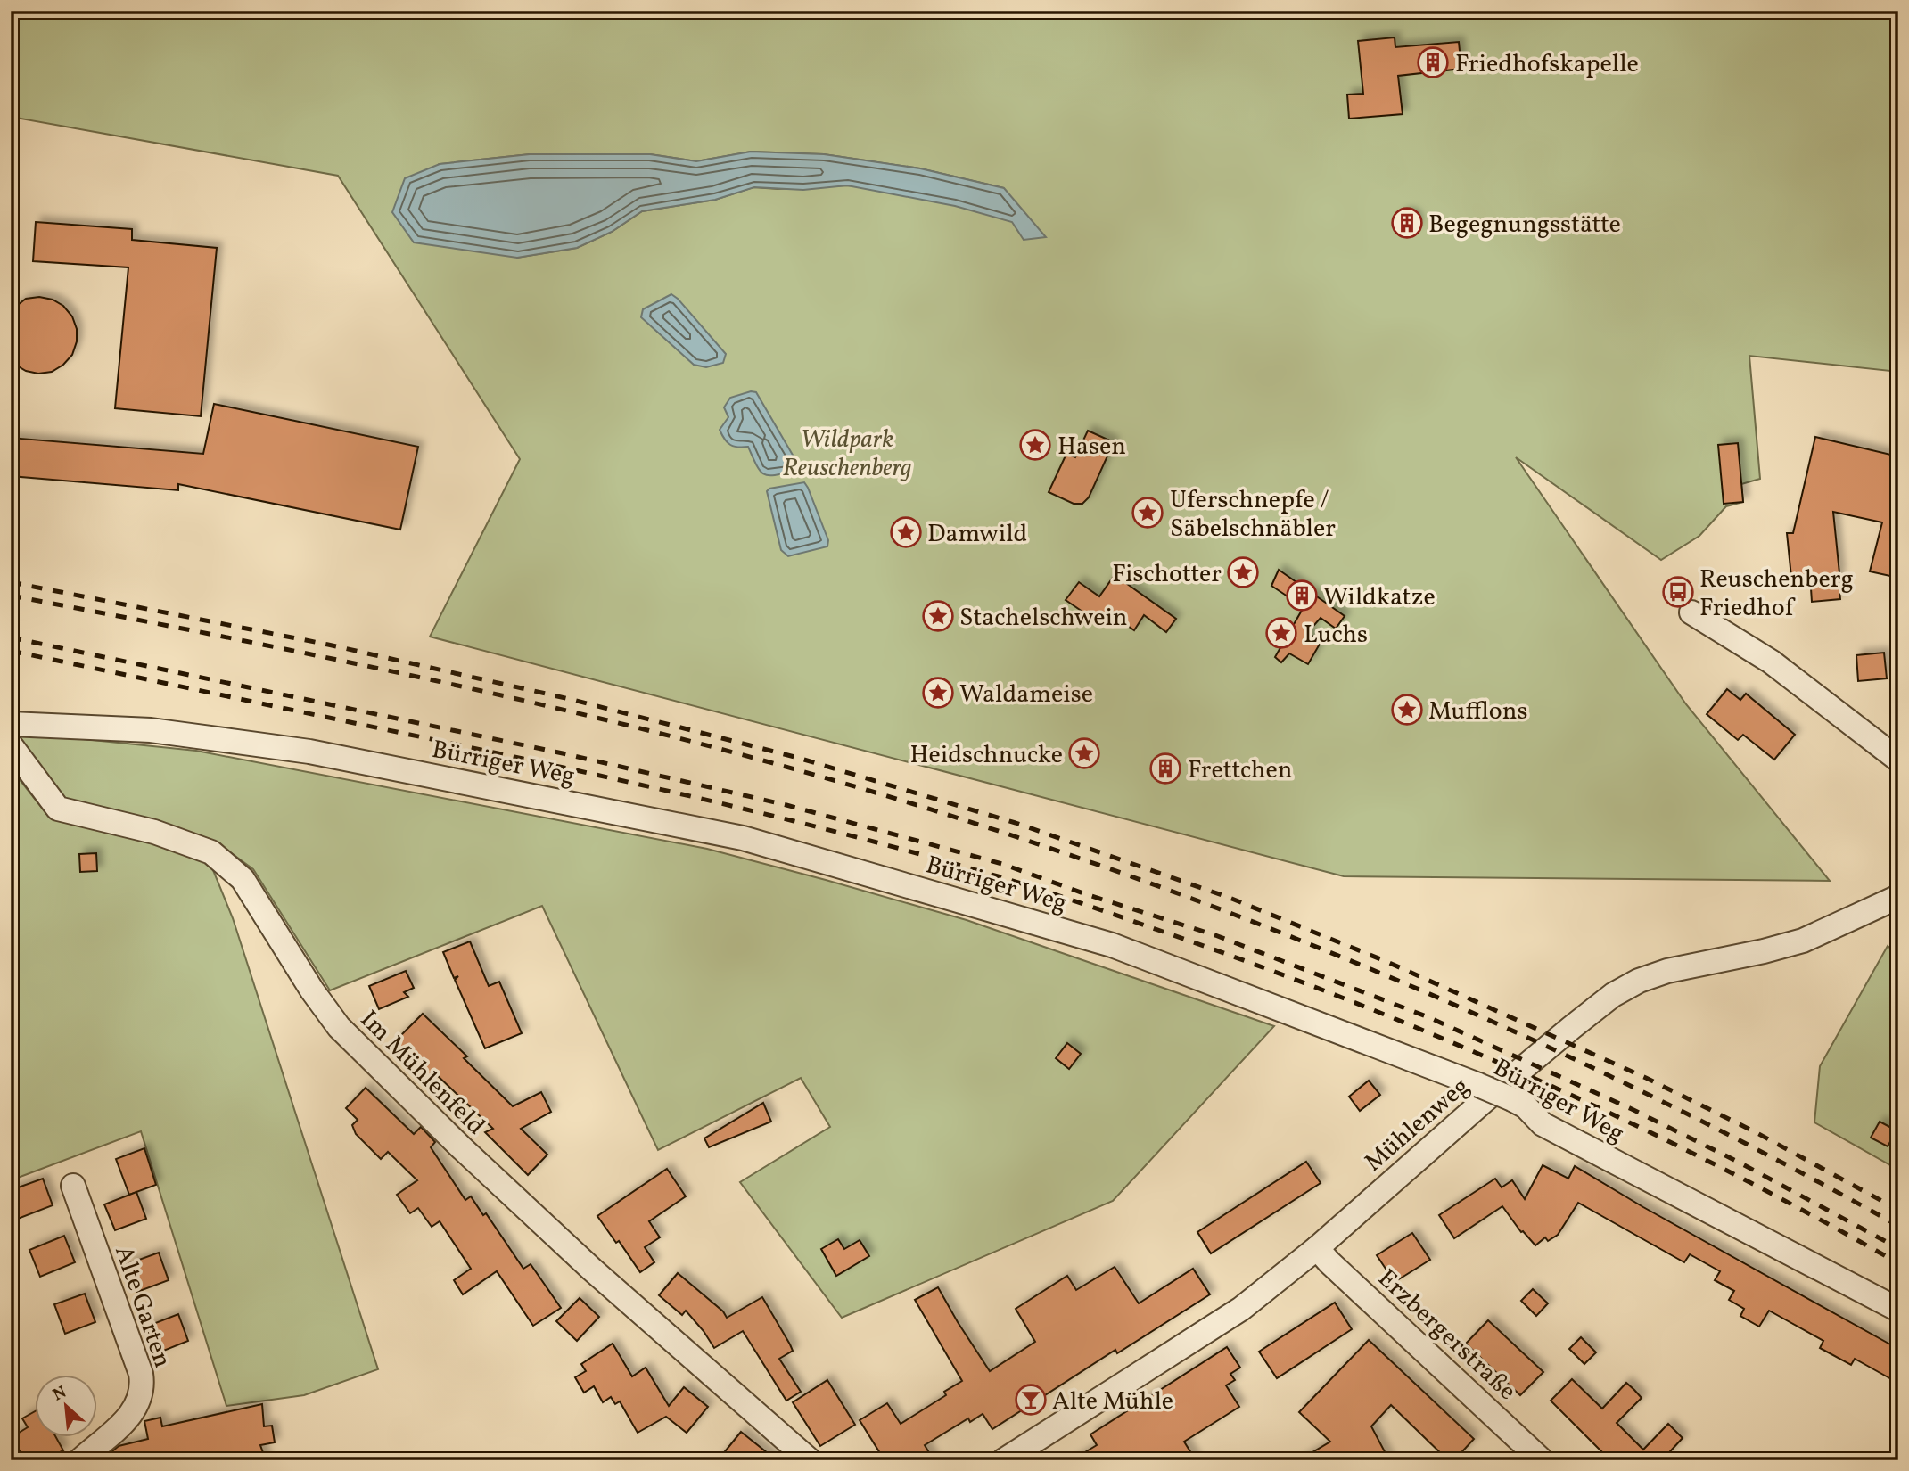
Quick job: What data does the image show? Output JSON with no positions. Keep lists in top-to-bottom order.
{
  "streets": {
    "street": [
      "Bürriger Weg",
      "Im Mühlenfeld",
      "Mühlenweg",
      "Alte Garten",
      "Erzbergerstraße"
    ]
  },
  "crossings": [
    ["Mühlenweg", "Erzbergerstraße"]
  ],
  "parks": ["Wildpark Reuschenberg"],
  "places": {
    "building": [
      "Friedhofskapelle",
      "Begegnungsstätte",
      "Wildkatze",
      "Frettchen"
    ],
    "place": [
      "Hasen",
      "Uferschnepfe / Säbelschnäbler",
      "Damwild",
      "Fischotter",
      "Stachelschwein",
      "Luchs",
      "Waldameise",
      "Mufflons",
      "Heidschnucke"
    ],
    "bus stop": ["Reuschenberg Friedhof"],
    "bar": ["Alte Mühle"]
  },
  "north": "top left"
}
